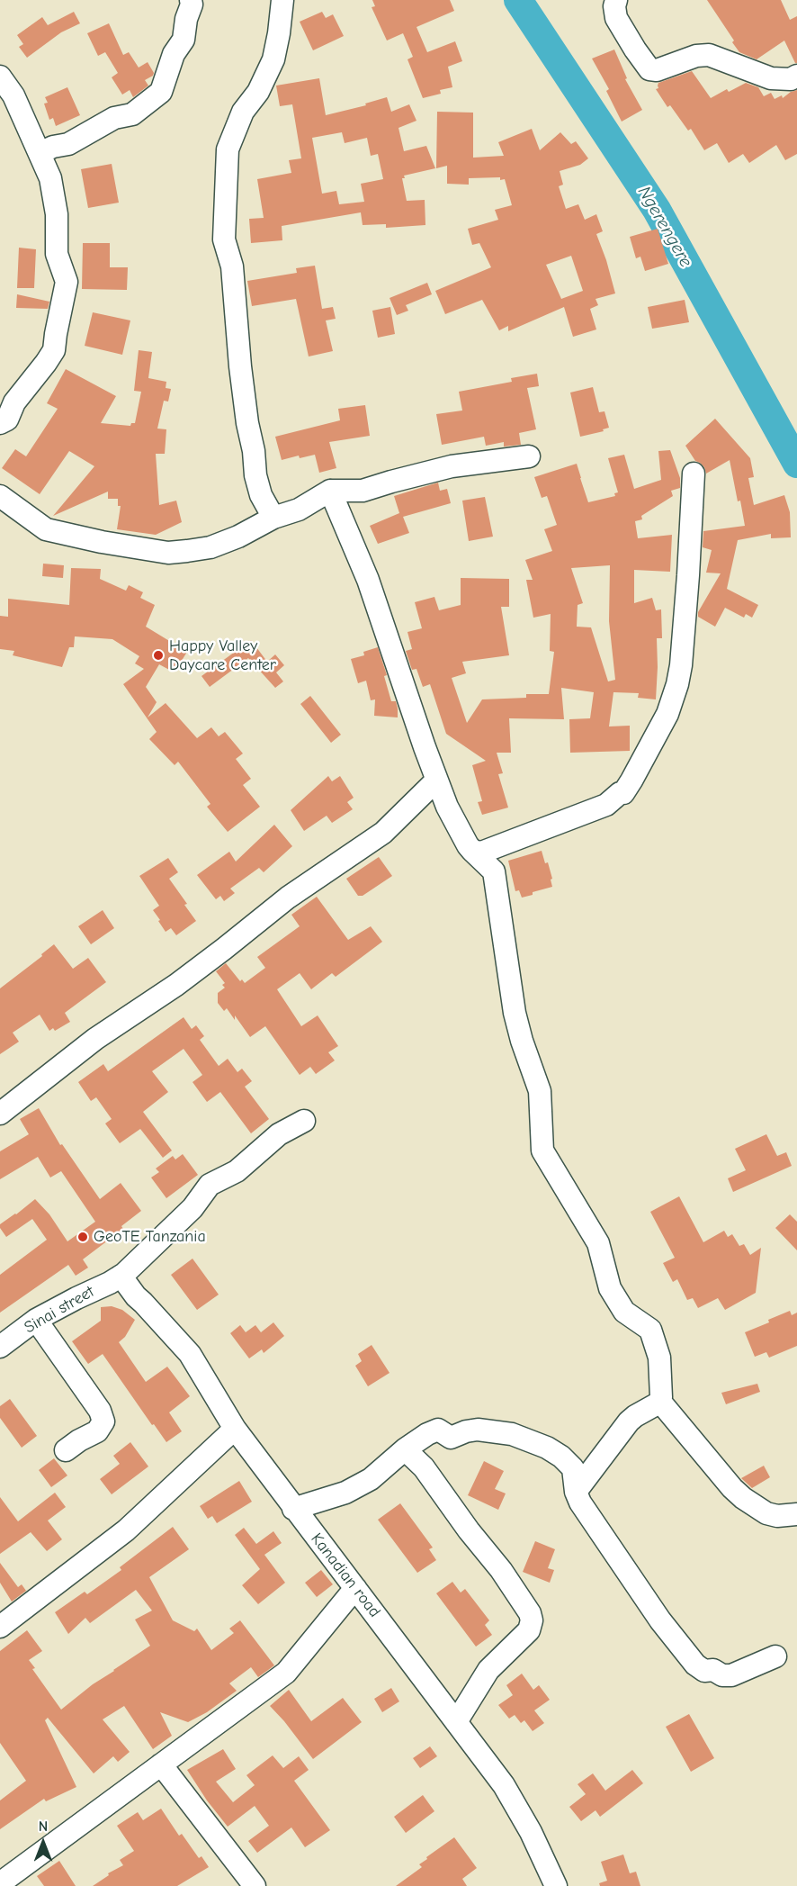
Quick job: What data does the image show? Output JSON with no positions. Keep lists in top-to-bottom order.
{
  "streets": {
    "street": ["Sinai street", "Kanadian road"]
  },
  "crossings": [
    ["Sinai street", "Kanadian road"]
  ],
  "water": ["Ngerengere"],
  "places": ["Happy Valley Daycare Center", "GeoTE Tanzania"],
  "north": "top"
}
